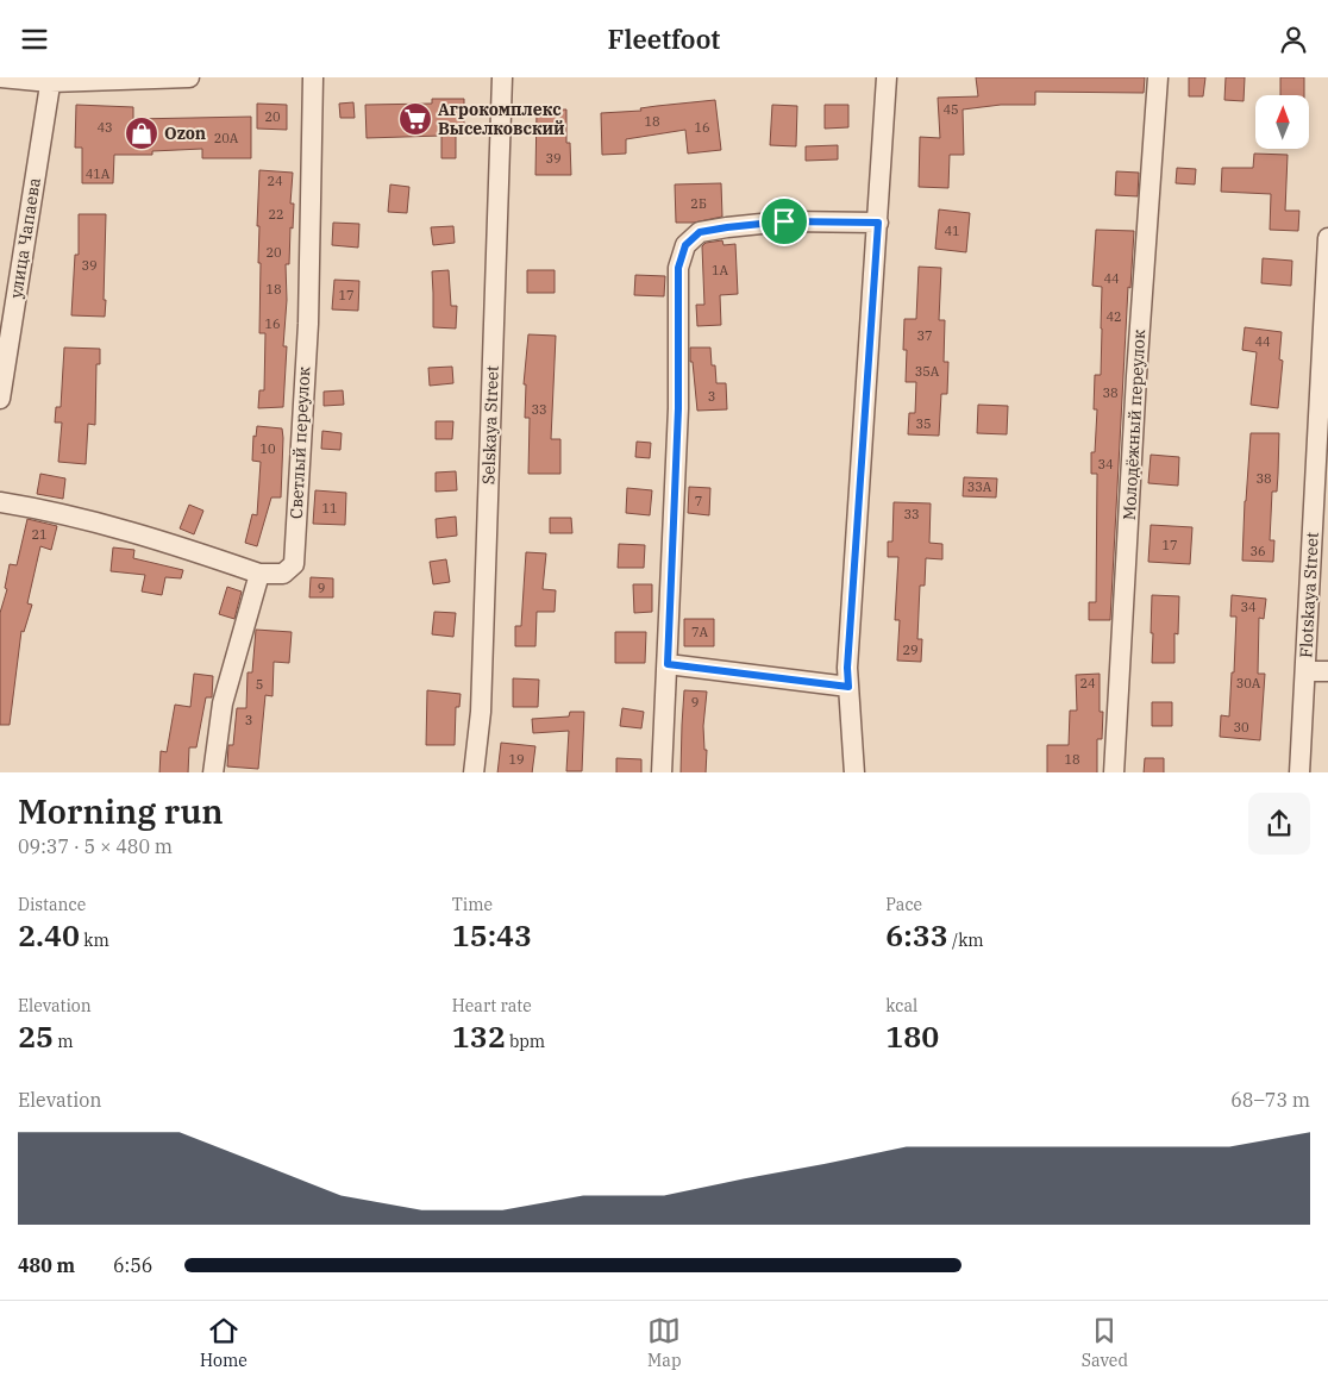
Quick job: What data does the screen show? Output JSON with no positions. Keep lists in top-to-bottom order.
{
  "streets": {
    "street": [
      "улица Чапаева",
      "Selskaya Street",
      "Молодёжный переулок",
      "Светлый переулок",
      "Flotskaya Street"
    ]
  },
  "places": {
    "supermarket": ["Агрокомплекс Выселковский"],
    "shop": ["Ozon"]
  },
  "house_numbers": [
    "45",
    "20",
    "18",
    "43",
    "16",
    "20А",
    "39",
    "41А",
    "24",
    "2Б",
    "22",
    "41",
    "20",
    "39",
    "1А",
    "44",
    "18",
    "17",
    "42",
    "16",
    "37",
    "44",
    "35А",
    "38",
    "3",
    "33",
    "35",
    "10",
    "34",
    "38",
    "33А",
    "7",
    "11",
    "33",
    "21",
    "17",
    "36",
    "9",
    "34",
    "7А",
    "29",
    "24",
    "30А",
    "5",
    "9",
    "3",
    "30",
    "19",
    "18"
  ],
  "north": "top",
  "page": {
    "header": "Fleetfoot",
    "heading": ["Morning run", "09:37 · 5 × 480 m"],
    "stats": [
      ["Distance", "2.40 km"],
      ["Time", "15:43"],
      ["Pace", "6:33 /km"],
      ["Elevation", "25 m"],
      ["Heart rate", "132 bpm"],
      ["kcal", "180"]
    ],
    "chart": ["Elevation", "68–73 m"],
    "list": [
      {
        "name": "480 m",
        "note": "6:56"
      }
    ],
    "tabs": ["Home", "Map", "Saved"]
  }
}
